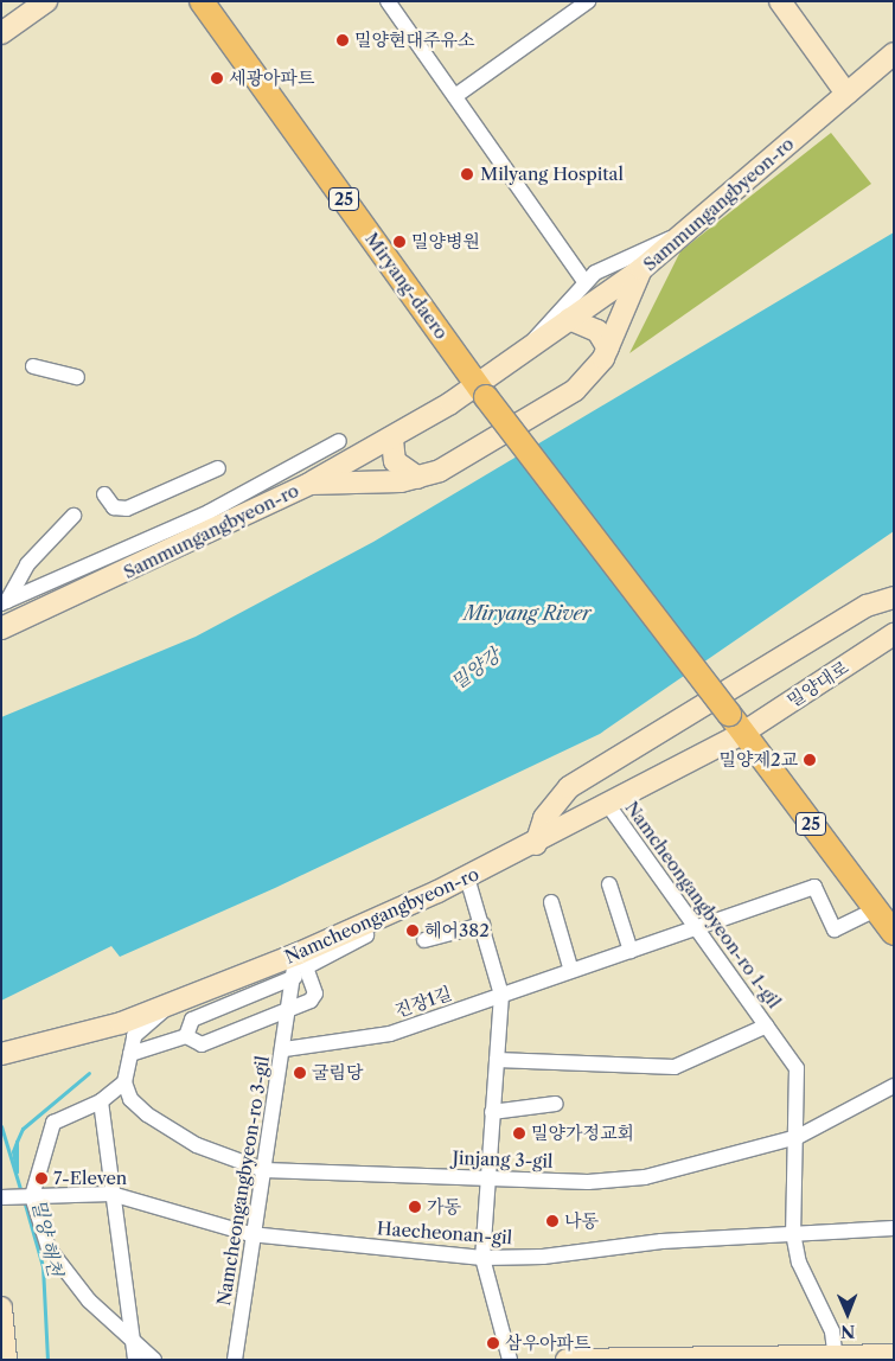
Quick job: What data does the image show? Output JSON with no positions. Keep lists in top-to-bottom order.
{
  "streets": {
    "main road": ["25", "Miryang-daero"],
    "street": [
      "Sammungangbyeon-ro",
      "밀양대로",
      "Namcheongangbyeon-ro 1-gil",
      "Namcheongangbyeon-ro",
      "진장1길",
      "Jinjang 3-gil",
      "Namcheongangbyeon-ro 3-gil",
      "Haecheonan-gil"
    ]
  },
  "crossings": [
    ["25", "Miryang-daero"],
    ["25", "밀양대로"],
    ["25", "Namcheongangbyeon-ro"],
    ["25", "진장1길"],
    ["Miryang-daero", "밀양대로"],
    ["Miryang-daero", "Namcheongangbyeon-ro"],
    ["밀양대로", "Namcheongangbyeon-ro"],
    ["Namcheongangbyeon-ro 1-gil", "Namcheongangbyeon-ro"],
    ["Namcheongangbyeon-ro 1-gil", "진장1길"],
    ["Namcheongangbyeon-ro 1-gil", "Jinjang 3-gil"],
    ["Namcheongangbyeon-ro 1-gil", "Haecheonan-gil"],
    ["Namcheongangbyeon-ro", "Namcheongangbyeon-ro 3-gil"],
    ["진장1길", "Namcheongangbyeon-ro 3-gil"],
    ["Jinjang 3-gil", "Namcheongangbyeon-ro 3-gil"],
    ["Namcheongangbyeon-ro 3-gil", "Haecheonan-gil"]
  ],
  "water": ["Miryang River", "밀양강", "밀양 해천"],
  "places": [
    "밀양현대주유소",
    "세광아파트",
    "Milyang Hospital",
    "밀양병원",
    "밀양제2교",
    "헤어382",
    "굴림당",
    "밀양가정교회",
    "7-Eleven",
    "가동",
    "나동",
    "삼우아파트"
  ],
  "north": "bottom"
}
